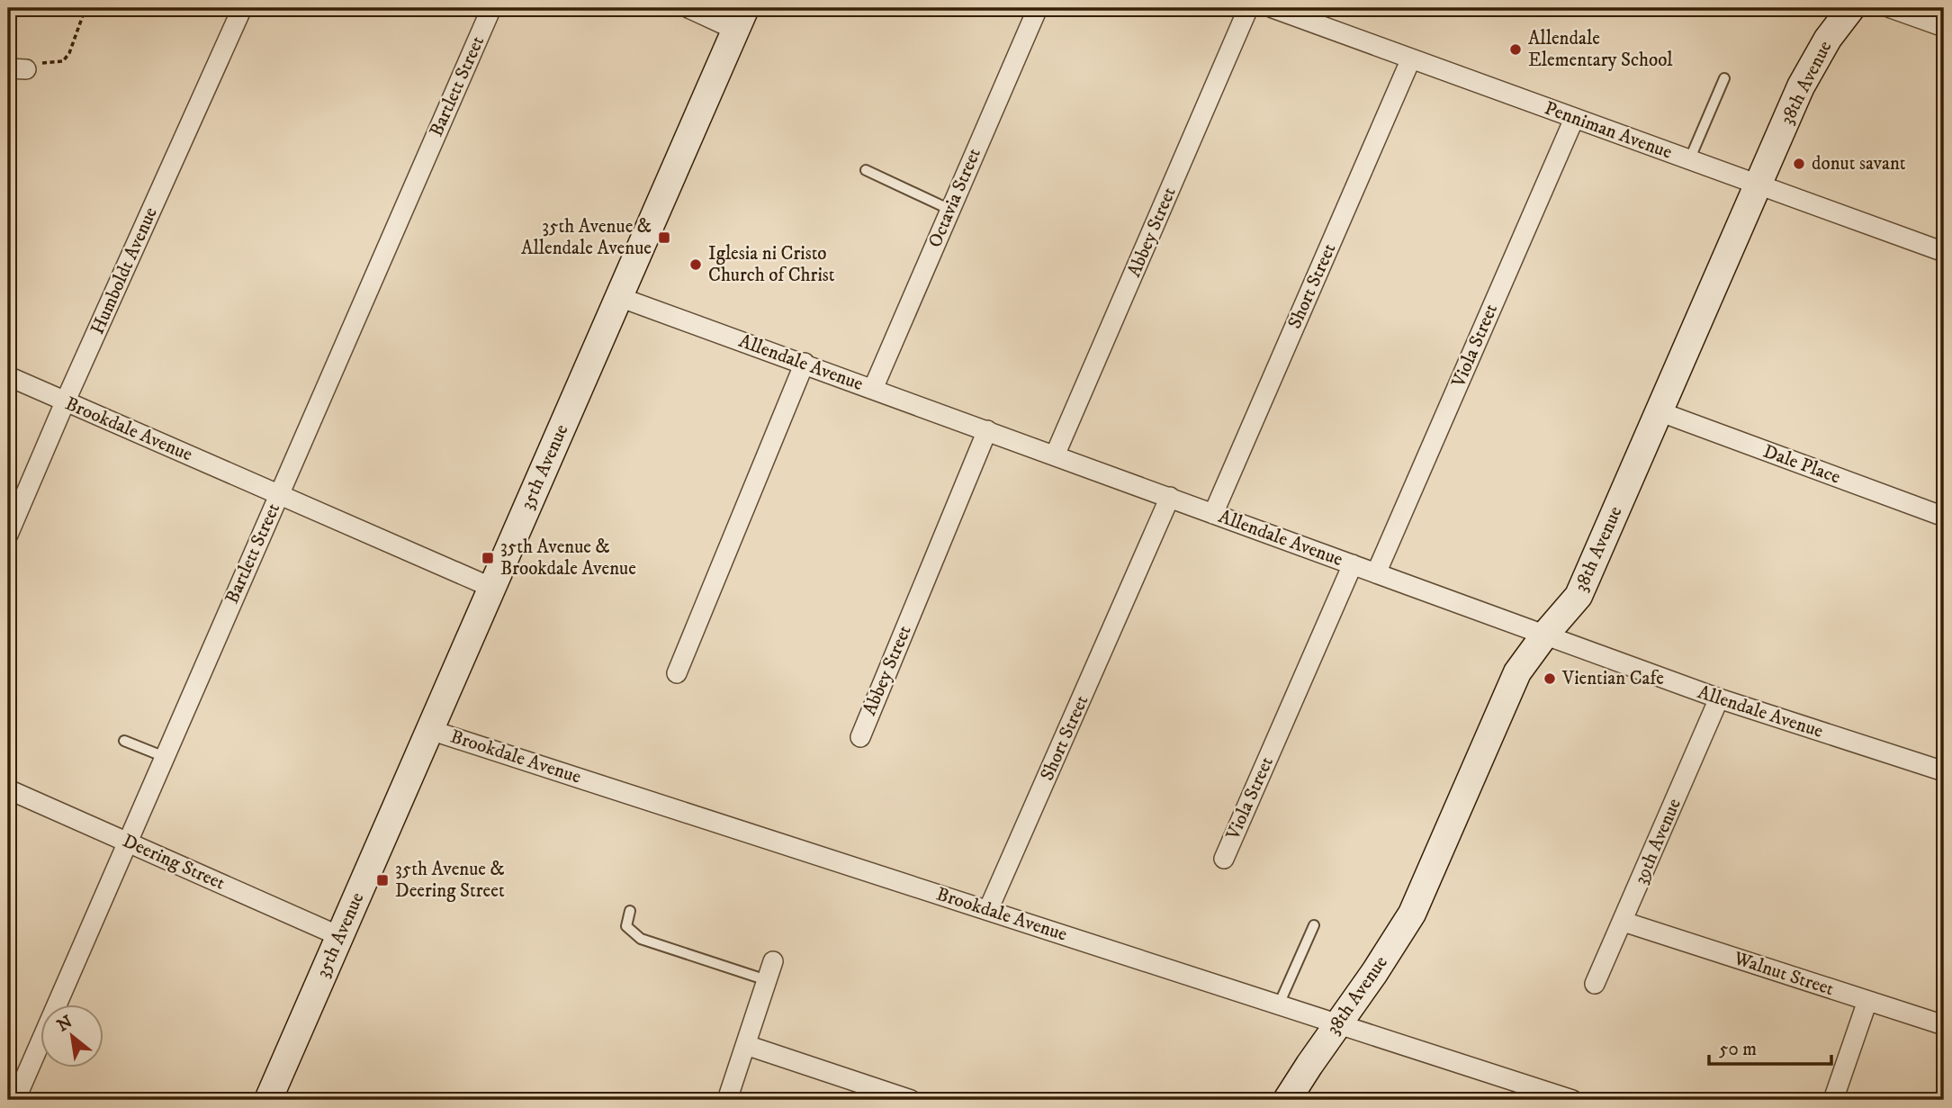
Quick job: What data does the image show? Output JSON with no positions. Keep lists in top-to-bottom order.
{
  "streets": {
    "street": [
      "38th Avenue",
      "Bartlett Street",
      "Penniman Avenue",
      "Octavia Street",
      "Abbey Street",
      "Humboldt Avenue",
      "Short Street",
      "Viola Street",
      "Allendale Avenue",
      "Brookdale Avenue",
      "Dale Place",
      "35th Avenue",
      "39th Avenue",
      "Deering Street",
      "Walnut Street"
    ]
  },
  "crossings": [
    ["38th Avenue", "Penniman Avenue"],
    ["38th Avenue", "Allendale Avenue"],
    ["38th Avenue", "Brookdale Avenue"],
    ["38th Avenue", "Dale Place"],
    ["Bartlett Street", "Brookdale Avenue"],
    ["Bartlett Street", "Deering Street"],
    ["Penniman Avenue", "Short Street"],
    ["Penniman Avenue", "Viola Street"],
    ["Octavia Street", "Allendale Avenue"],
    ["Abbey Street", "Allendale Avenue"],
    ["Humboldt Avenue", "Brookdale Avenue"],
    ["Short Street", "Allendale Avenue"],
    ["Short Street", "Brookdale Avenue"],
    ["Viola Street", "Allendale Avenue"],
    ["Allendale Avenue", "35th Avenue"],
    ["Allendale Avenue", "39th Avenue"],
    ["Brookdale Avenue", "35th Avenue"],
    ["35th Avenue", "Deering Street"],
    ["39th Avenue", "Walnut Street"]
  ],
  "places": {
    "other": [
      "Allendale Elementary School",
      "donut savant",
      "Iglesia ni Cristo Church of Christ",
      "Vientian Cafe"
    ],
    "transit": ["35th Avenue & Allendale Avenue", "35th Avenue & Brookdale Avenue", "35th Avenue & Deering Street"]
  },
  "scale_bar": "50 m",
  "north": "top left"
}
